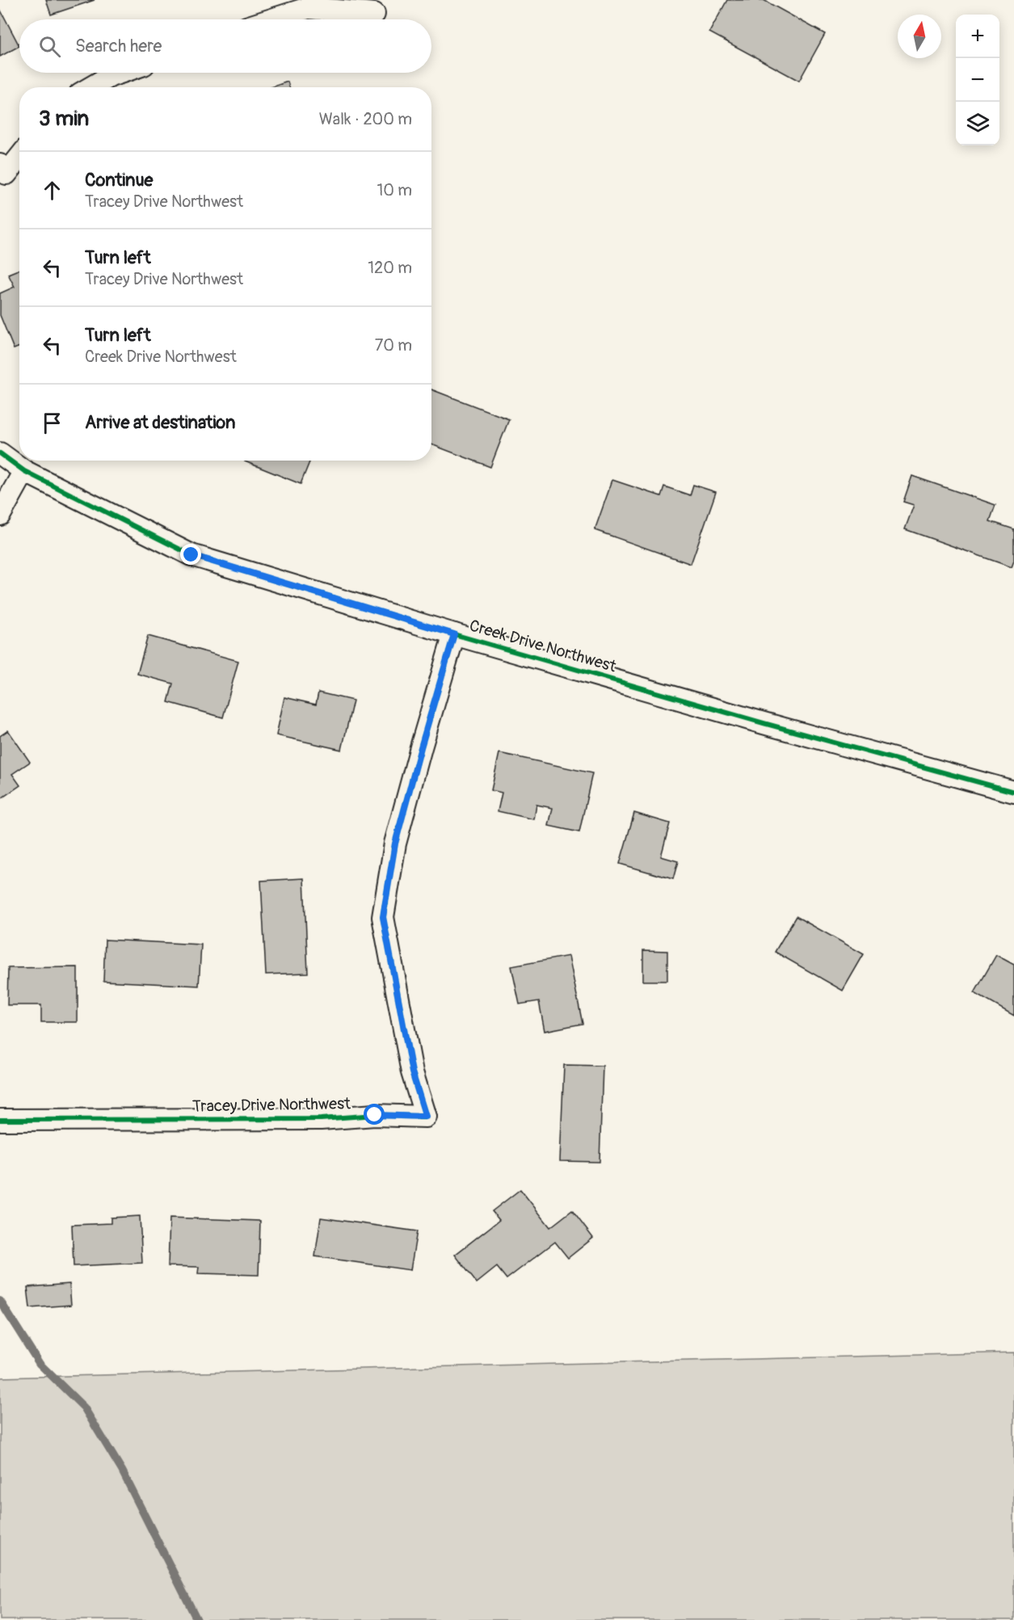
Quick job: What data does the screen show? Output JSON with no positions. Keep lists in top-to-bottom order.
{
  "streets": {
    "street": ["Creek Drive Northwest", "Tracey Drive Northwest"]
  },
  "crossings": [
    ["Creek Drive Northwest", "Tracey Drive Northwest"]
  ],
  "north": "top",
  "page": {
    "map_buttons": ["+", "−"],
    "search": "Search here",
    "heading": ["3 min", "Walk · 200 m"],
    "list": [
      ["Continue", "Tracey Drive Northwest", "10 m"],
      ["Turn left", "Tracey Drive Northwest", "120 m"],
      ["Turn left", "Creek Drive Northwest", "70 m"],
      "Arrive at destination"
    ]
  }
}
